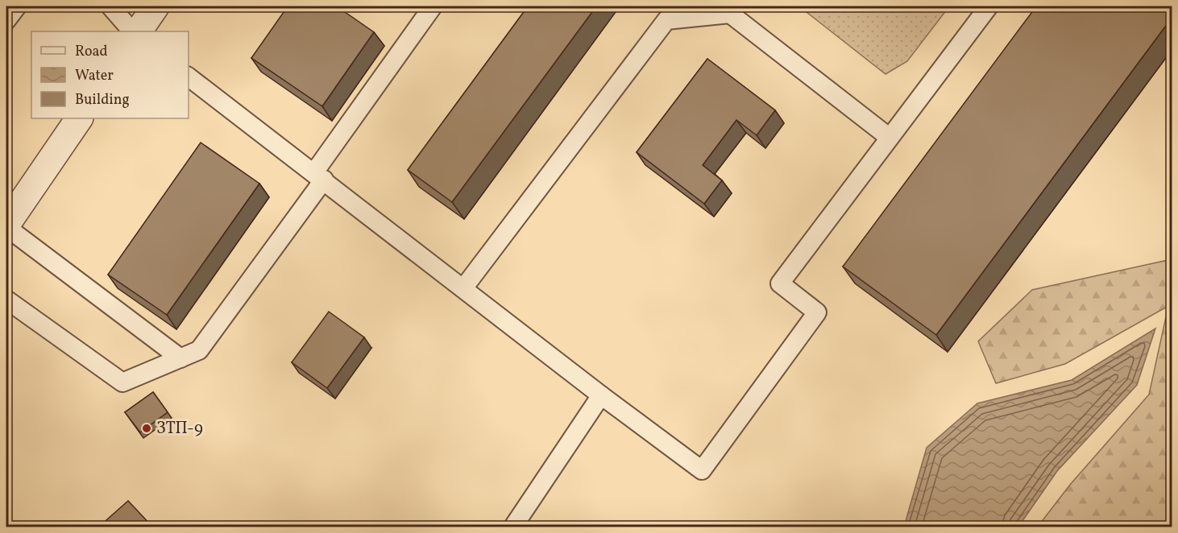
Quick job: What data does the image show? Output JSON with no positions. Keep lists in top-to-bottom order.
{
  "places": ["ЗТП-9"],
  "legend": ["Road", "Water", "Building"]
}
